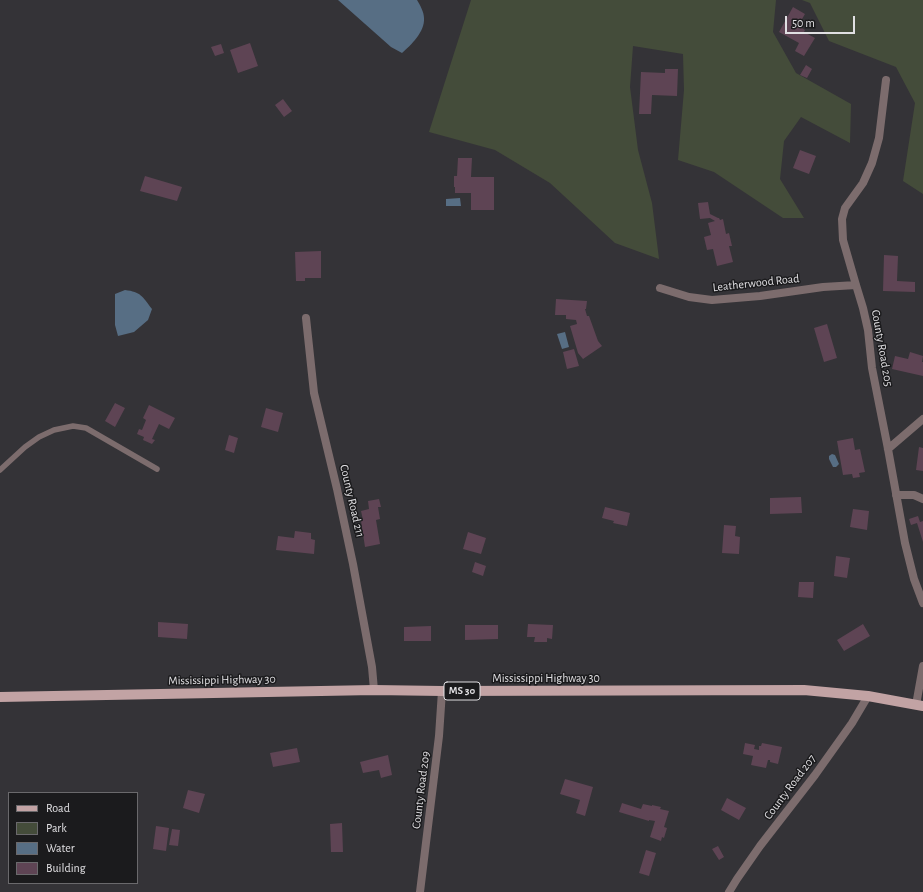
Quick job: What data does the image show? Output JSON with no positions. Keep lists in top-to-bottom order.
{
  "streets": {
    "main road": ["Mississippi Highway 30", "MS 30"],
    "street": [
      "Leatherwood Road",
      "County Road 205",
      "County Road 211",
      "County Road 207",
      "County Road 209"
    ]
  },
  "crossings": [
    ["Leatherwood Road", "County Road 205"],
    ["County Road 211", "Mississippi Highway 30"],
    ["Mississippi Highway 30", "County Road 207"],
    ["Mississippi Highway 30", "County Road 209"]
  ],
  "legend": [
    "Road",
    "Park",
    "Water",
    "Building"
  ],
  "scale_bar": "50 m"
}
